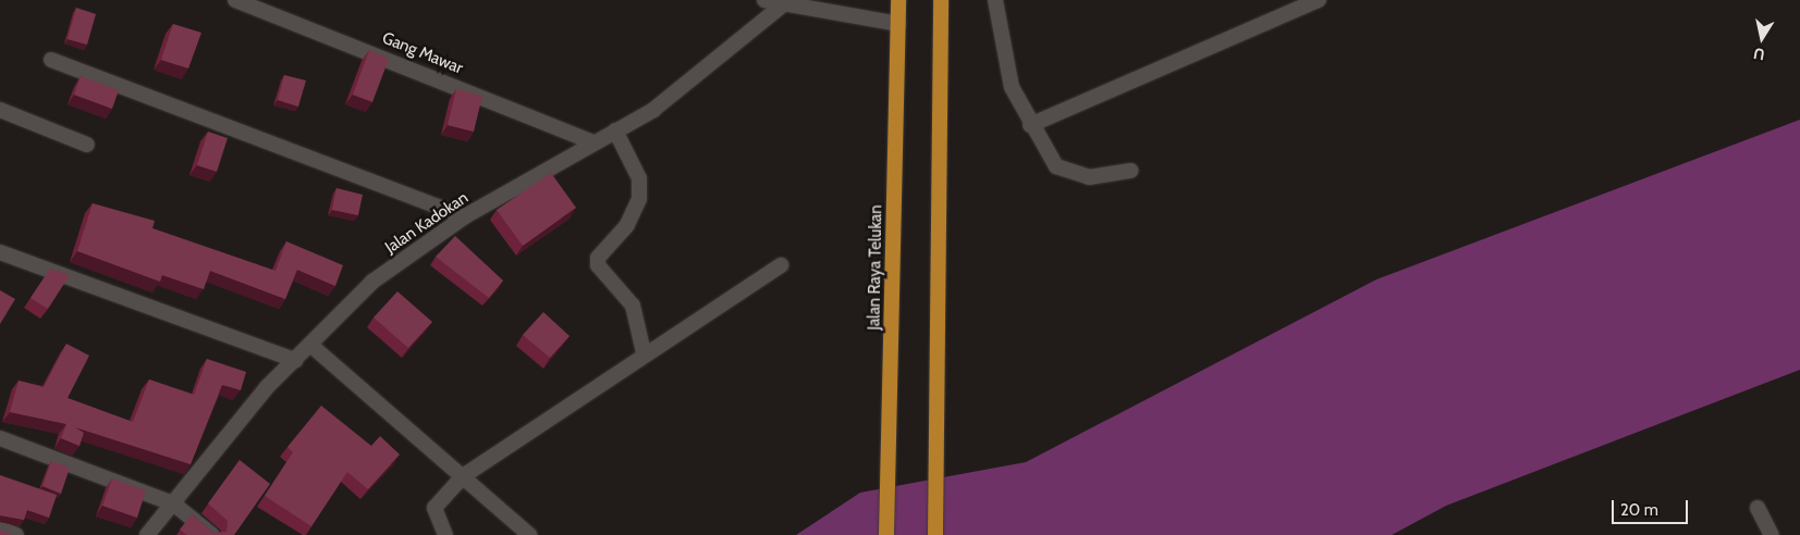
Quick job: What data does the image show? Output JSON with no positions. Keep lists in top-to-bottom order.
{
  "streets": {
    "main road": ["Jalan Raya Telukan"],
    "street": ["Gang Mawar", "Jalan Kadokan"]
  },
  "crossings": [
    ["Gang Mawar", "Jalan Kadokan"]
  ],
  "scale_bar": "20 m",
  "north": "bottom"
}
